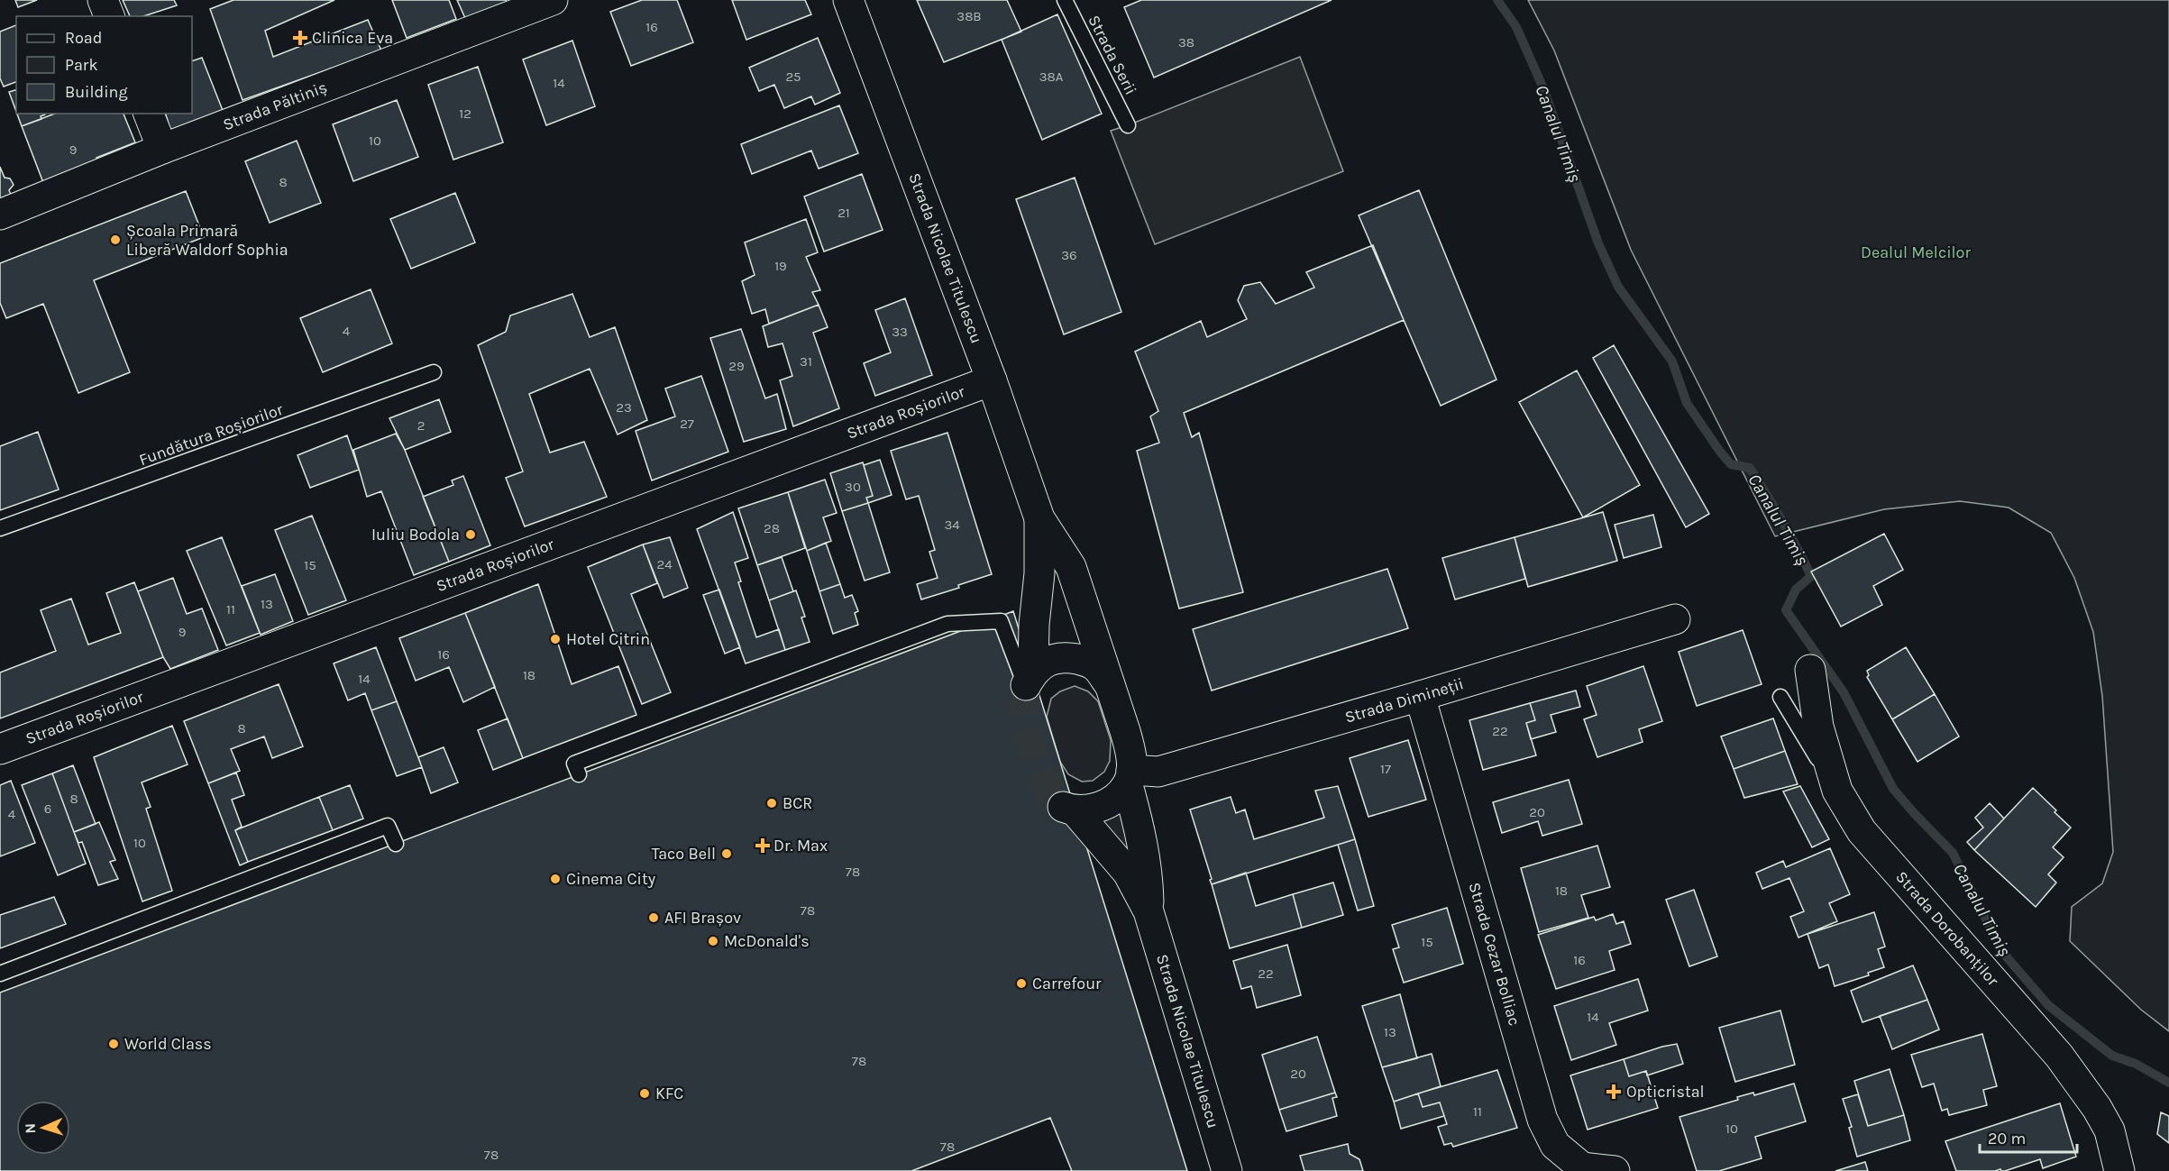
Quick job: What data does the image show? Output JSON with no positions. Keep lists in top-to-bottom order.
{
  "streets": {
    "street": [
      "Strada Păltiniș",
      "Strada Nicolae Titulescu",
      "Strada Roșiorilor",
      "Strada Dimineții",
      "Strada Dorobanților",
      "Strada Cezar Bolliac"
    ],
    "lane": ["Strada Serii", "Fundătura Roșiorilor"]
  },
  "crossings": [
    ["Strada Nicolae Titulescu", "Strada Roșiorilor"],
    ["Strada Nicolae Titulescu", "Strada Dimineții"],
    ["Strada Dimineții", "Strada Cezar Bolliac"]
  ],
  "water": ["Canalul Timiș"],
  "parks": ["Dealul Melcilor"],
  "places": {
    "health": ["Clinica Eva", "Dr. Max", "Opticristal"],
    "other": [
      "Școala Primară Liberă Waldorf Sophia",
      "Iuliu Bodola",
      "Hotel Citrin",
      "BCR",
      "Taco Bell",
      "Cinema City",
      "AFI Brașov",
      "McDonald's",
      "Carrefour",
      "World Class",
      "KFC"
    ]
  },
  "house_numbers": [
    "38B",
    "16",
    "38",
    "25",
    "38A",
    "14",
    "12",
    "10",
    "9",
    "8",
    "21",
    "36",
    "19",
    "4",
    "33",
    "31",
    "29",
    "23",
    "27",
    "2",
    "30",
    "34",
    "28",
    "24",
    "15",
    "13",
    "11",
    "9",
    "16",
    "18",
    "14",
    "8",
    "22",
    "17",
    "8",
    "6",
    "20",
    "4",
    "10",
    "78",
    "18",
    "78",
    "15",
    "16",
    "22",
    "14",
    "13",
    "78",
    "20",
    "11",
    "10",
    "78",
    "78"
  ],
  "legend": ["Road", "Park", "Building"],
  "scale_bar": "20 m",
  "north": "left"
}
